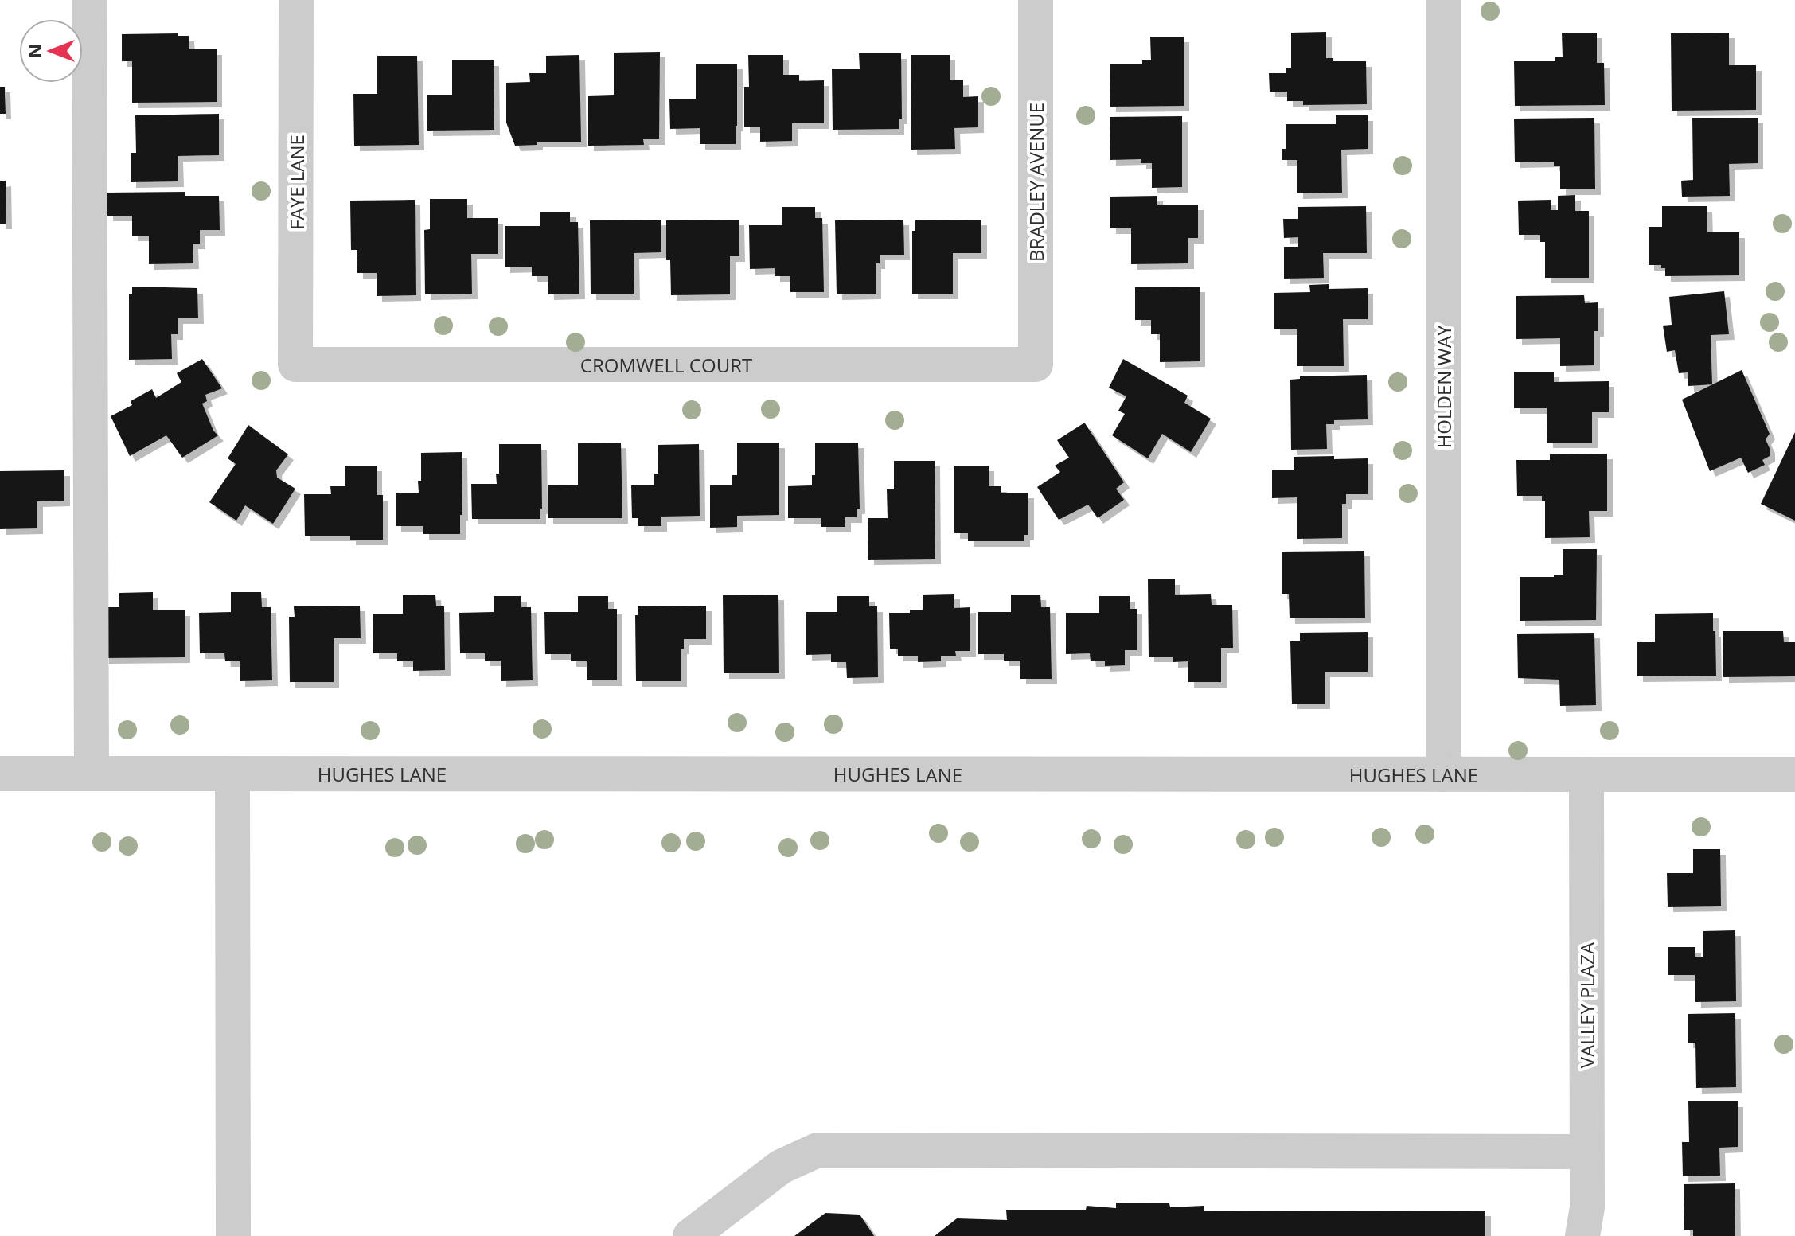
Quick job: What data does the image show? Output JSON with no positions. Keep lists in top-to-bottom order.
{
  "streets": {
    "street": [
      "FAYE LANE",
      "BRADLEY AVENUE",
      "CROMWELL COURT",
      "HOLDEN WAY",
      "HUGHES LANE",
      "VALLEY PLAZA"
    ]
  },
  "crossings": [
    ["FAYE LANE", "CROMWELL COURT"],
    ["BRADLEY AVENUE", "CROMWELL COURT"],
    ["HOLDEN WAY", "HUGHES LANE"],
    ["HUGHES LANE", "VALLEY PLAZA"]
  ],
  "north": "left"
}
